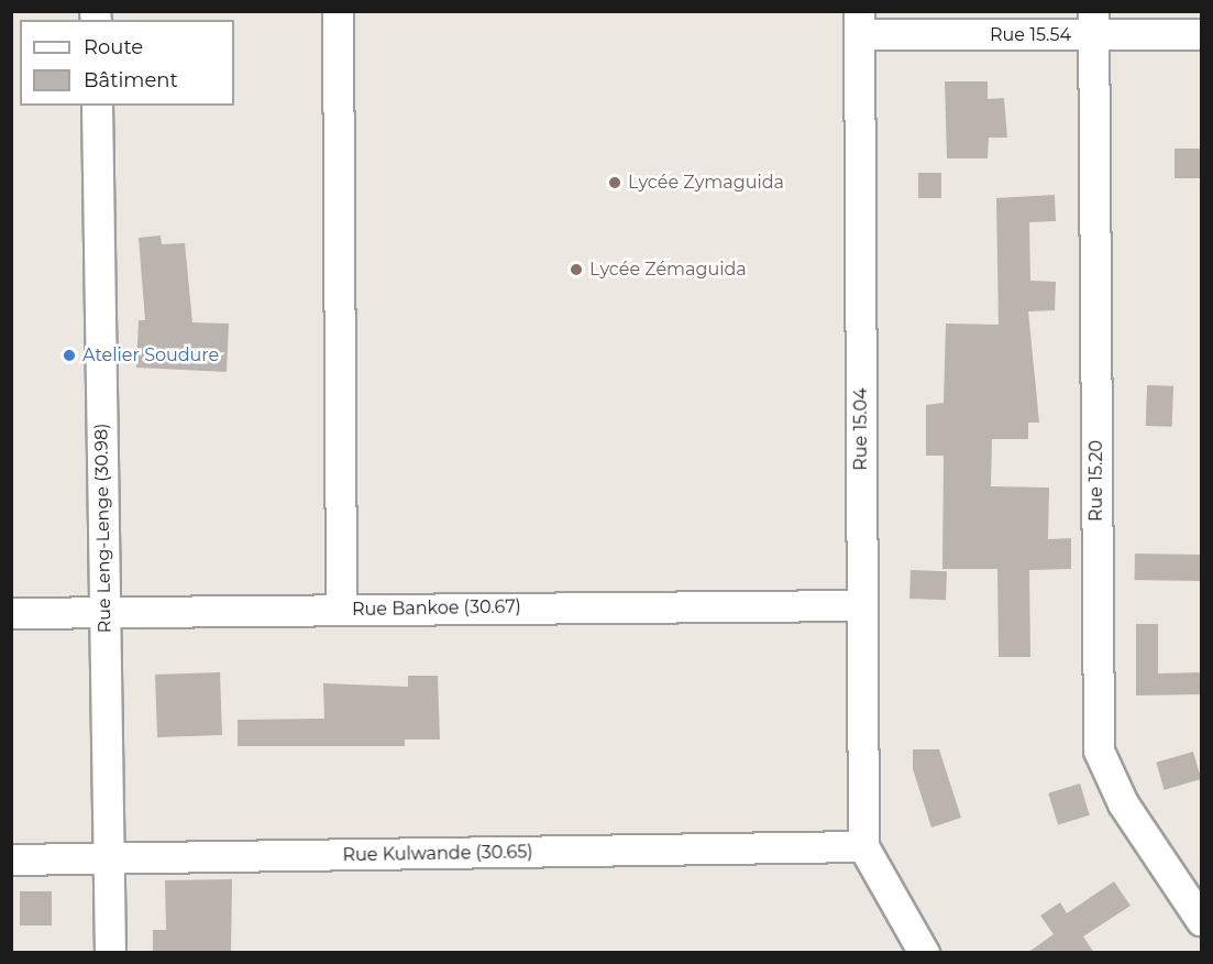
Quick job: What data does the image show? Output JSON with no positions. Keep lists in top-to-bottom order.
{
  "streets": {
    "street": [
      "Rue 15.54",
      "Rue 15.04",
      "Rue 15.20",
      "Rue Leng-Lenge (30.98)",
      "Rue Bankoe (30.67)",
      "Rue Kulwande (30.65)"
    ]
  },
  "crossings": [
    ["Rue 15.54", "Rue 15.04"],
    ["Rue 15.54", "Rue 15.20"],
    ["Rue 15.04", "Rue Bankoe (30.67)"],
    ["Rue 15.04", "Rue Kulwande (30.65)"],
    ["Rue Leng-Lenge (30.98)", "Rue Bankoe (30.67)"],
    ["Rue Leng-Lenge (30.98)", "Rue Kulwande (30.65)"]
  ],
  "places": ["Lycée Zymaguida", "Lycée Zémaguida", "Atelier Soudure"],
  "legend": ["Route", "Bâtiment"]
}
